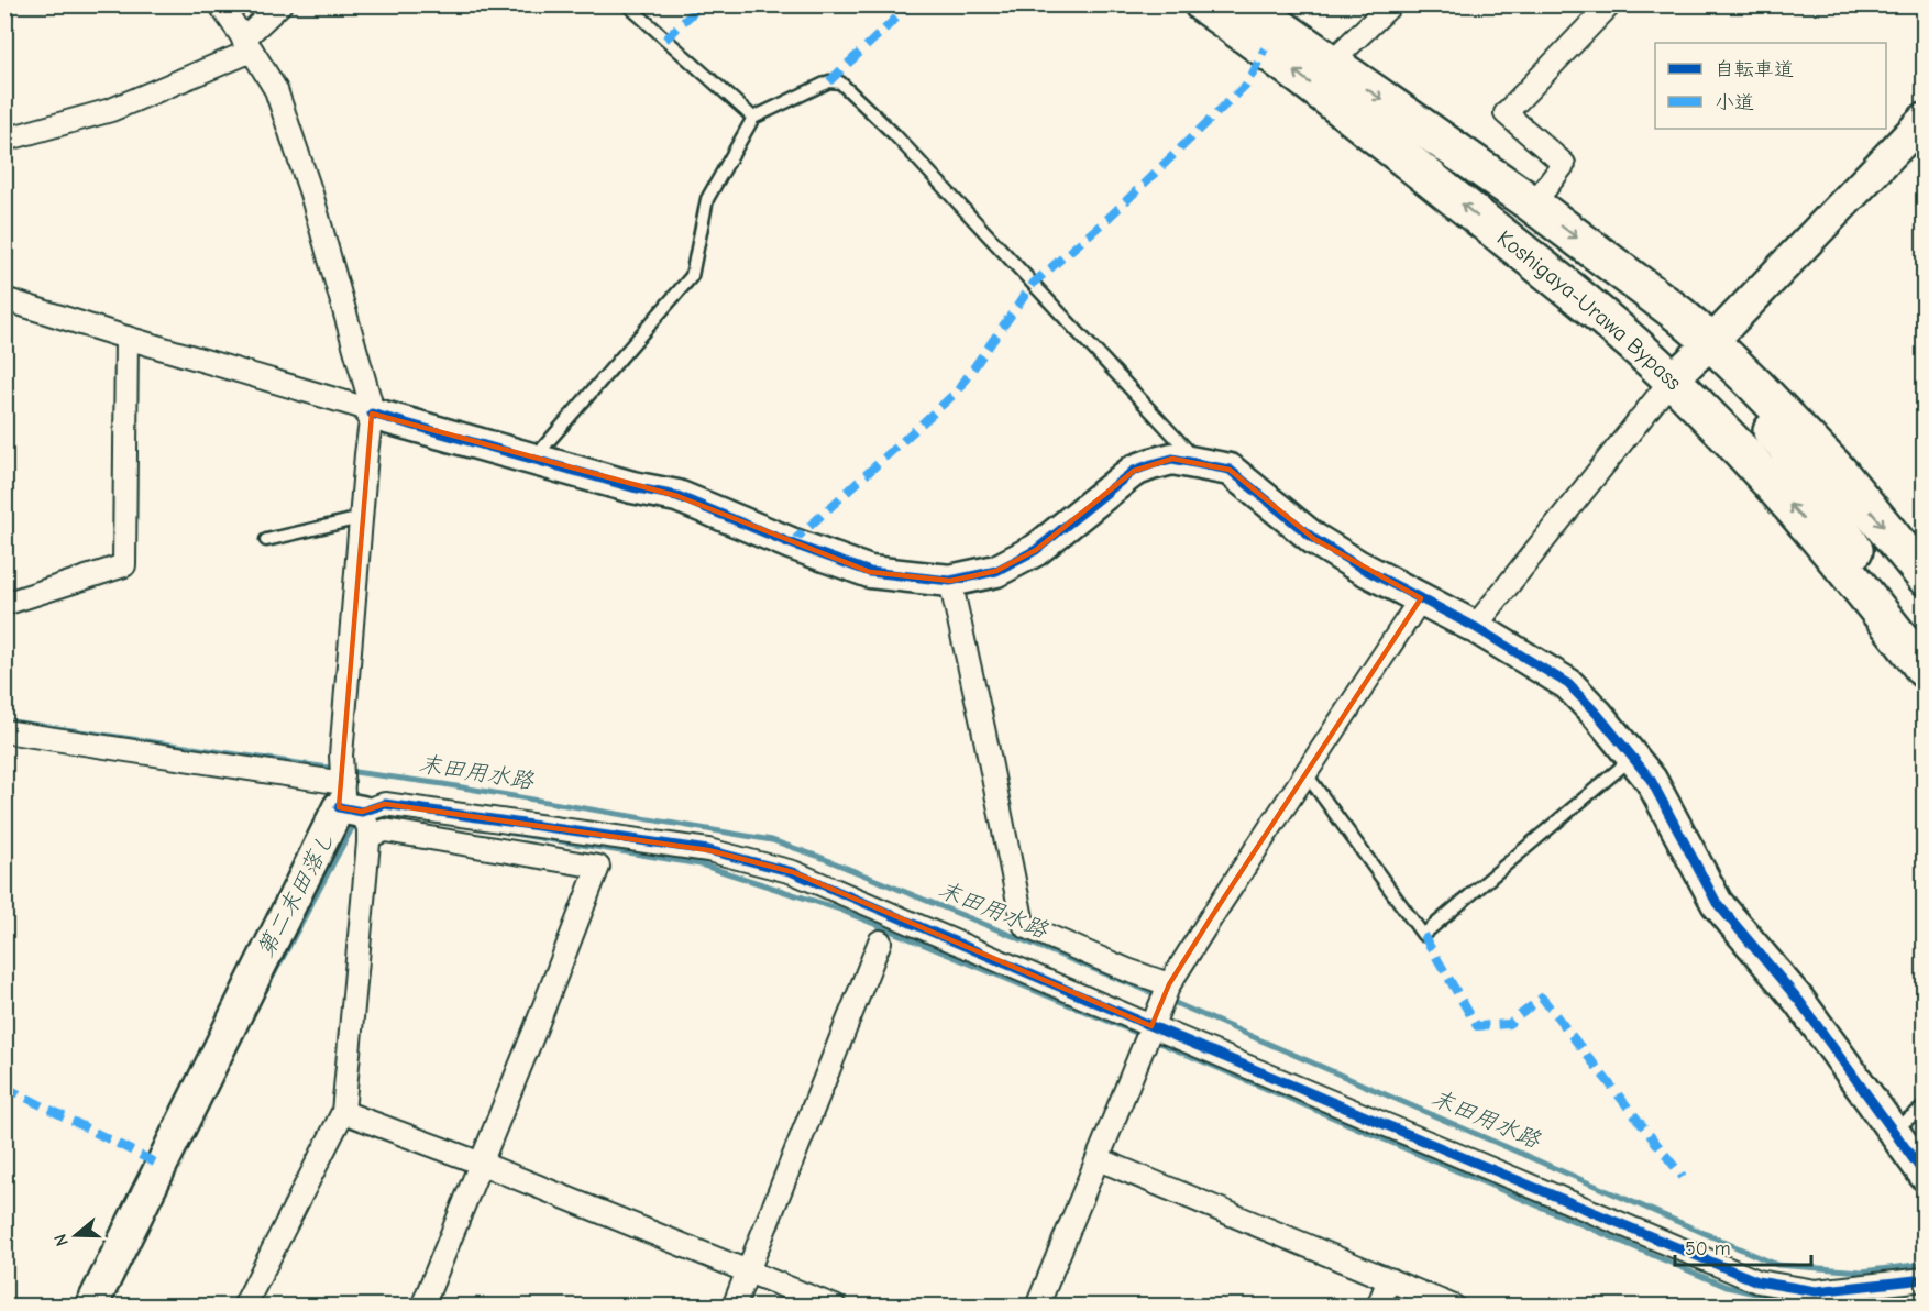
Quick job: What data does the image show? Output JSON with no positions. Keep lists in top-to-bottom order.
{
  "streets": {
    "highway": ["Koshigaya-Urawa Bypass"]
  },
  "water": ["末田用水路", "第二末田落し"],
  "legend": ["自転車道", "小道"],
  "scale_bar": "50 m",
  "north": "left"
}
